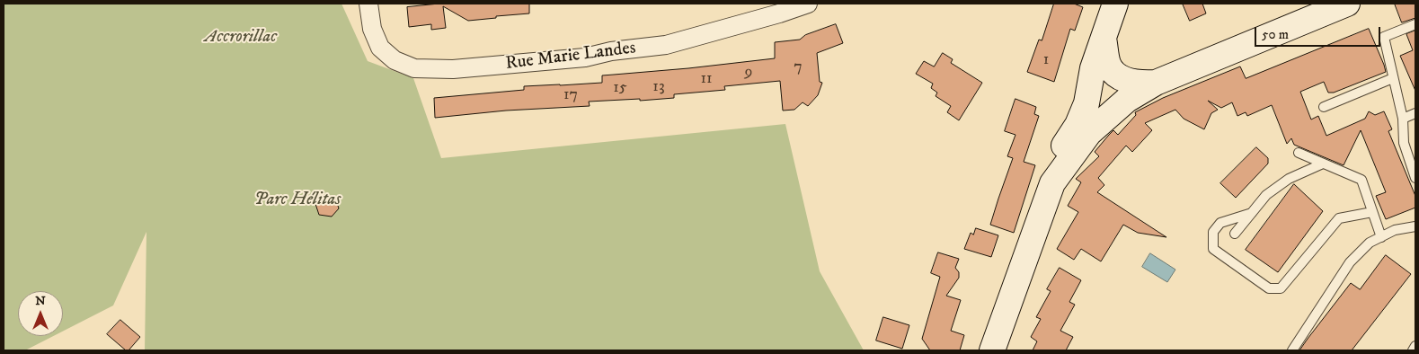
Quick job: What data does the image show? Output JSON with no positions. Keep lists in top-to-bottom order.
{
  "streets": {
    "street": ["Rue Marie Landes"]
  },
  "parks": ["Accrorillac", "Parc Hélitas"],
  "house_numbers": [
    "1",
    "7",
    "9",
    "11",
    "13",
    "15",
    "17"
  ],
  "scale_bar": "50 m",
  "north": "top"
}
